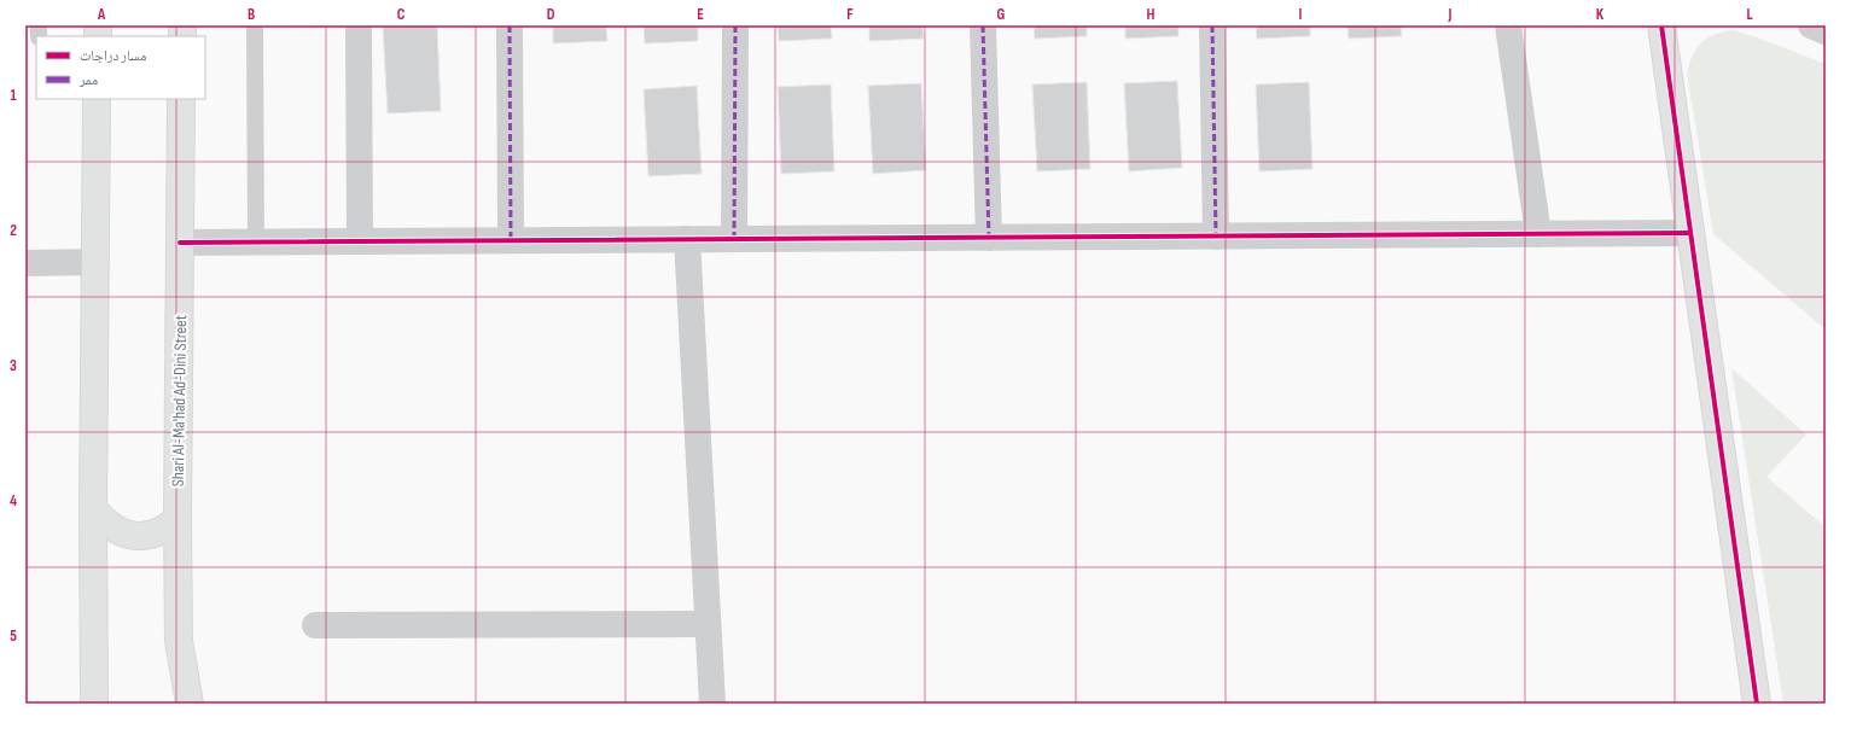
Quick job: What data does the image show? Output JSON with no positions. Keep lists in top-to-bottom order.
{
  "streets": {
    "street": ["Shari Al-Ma'had Ad-Dini Street"]
  },
  "legend": ["مسار دراجات", "ممر"],
  "grid": {
    "columns": [
      "A",
      "B",
      "C",
      "D",
      "E",
      "F",
      "G",
      "H",
      "I",
      "J",
      "K",
      "L"
    ],
    "rows": [
      "1",
      "2",
      "3",
      "4",
      "5"
    ]
  }
}
